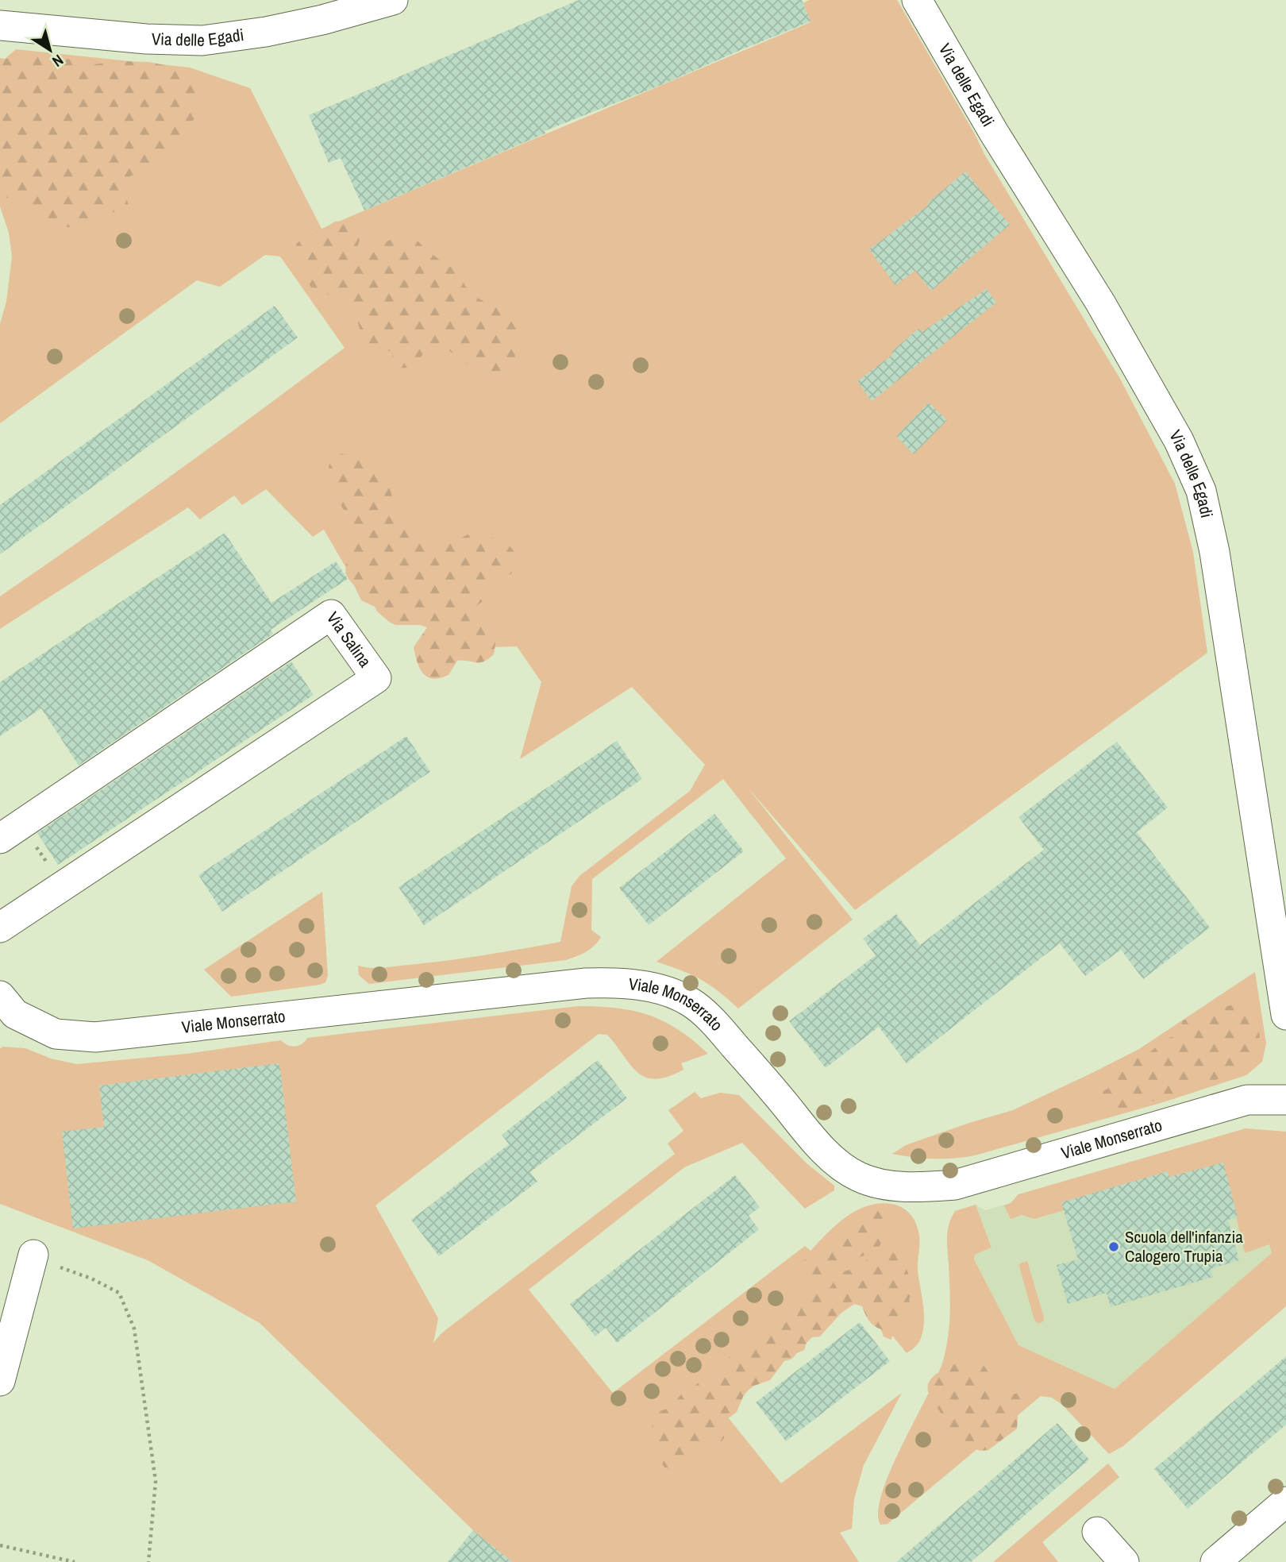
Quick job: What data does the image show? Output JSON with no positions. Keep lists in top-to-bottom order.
{
  "streets": {
    "street": ["Via delle Egadi", "Via Salina", "Viale Monserrato"]
  },
  "places": ["Scuola dell'infanzia Calogero Trupia"],
  "north": "bottom right"
}
